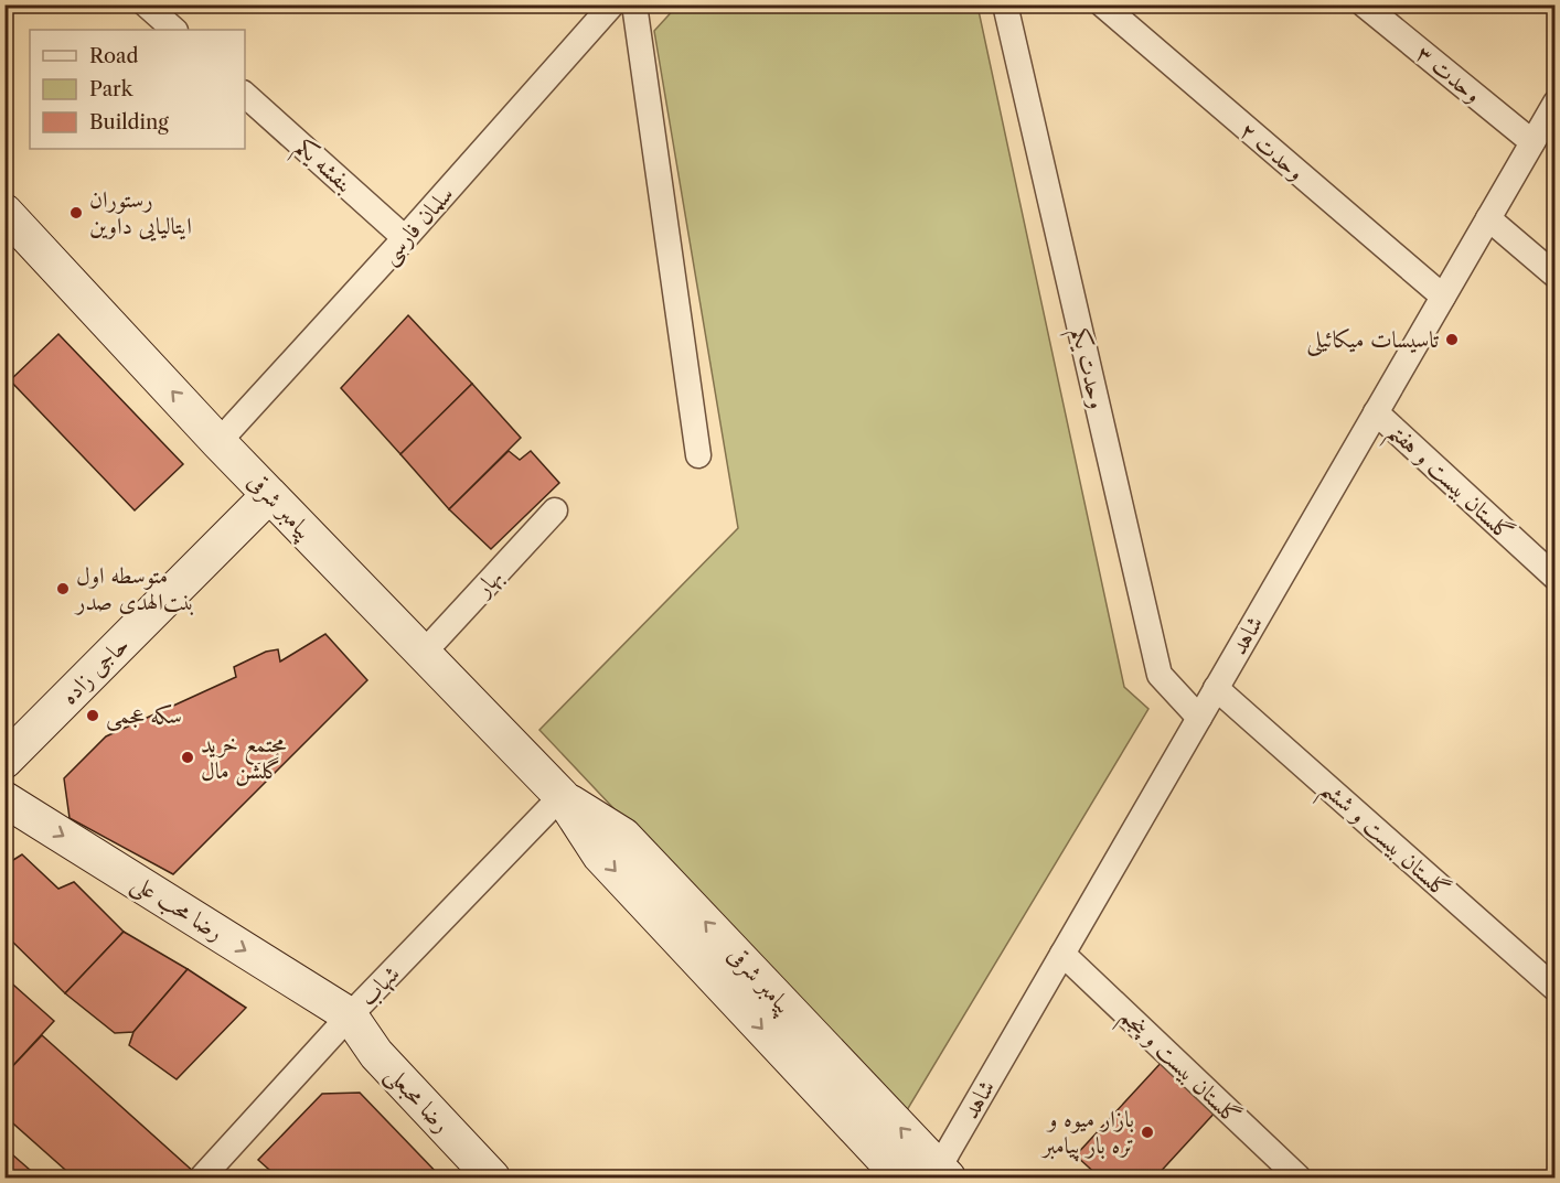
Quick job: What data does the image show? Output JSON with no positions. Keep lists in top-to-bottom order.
{
  "streets": {
    "street": [
      "وحدت ۳",
      "وحدت ۲",
      "بنفشه یکم",
      "سلمان فارسی",
      "وحدت یکم",
      "گلستان بیست و هفتم",
      "پیامبر شرقی",
      "بهار",
      "شاهد",
      "حاجی زاده",
      "گلستان بیست و ششم",
      "رضا محب علی",
      "شهاب",
      "گلستان بیست و پنجم",
      "رضا محبعلی"
    ]
  },
  "crossings": [
    ["وحدت ۳", "شاهد"],
    ["وحدت ۲", "شاهد"],
    ["بنفشه یکم", "سلمان فارسی"],
    ["سلمان فارسی", "پیامبر شرقی"],
    ["وحدت یکم", "شاهد"],
    ["گلستان بیست و هفتم", "شاهد"],
    ["پیامبر شرقی", "بهار"],
    ["پیامبر شرقی", "شاهد"],
    ["پیامبر شرقی", "حاجی زاده"],
    ["پیامبر شرقی", "شهاب"],
    ["شاهد", "گلستان بیست و ششم"],
    ["شاهد", "گلستان بیست و پنجم"],
    ["رضا محب علی", "شهاب"],
    ["رضا محب علی", "رضا محبعلی"],
    ["شهاب", "رضا محبعلی"]
  ],
  "one_way": ["رضا محب علی"],
  "places": [
    "رستوران ایتالیایی داوین",
    "تاسیسات میکائیلی",
    "متوسطه اول بنت‌الهدی صدر",
    "سکه عجمی",
    "مجتمع خرید گلشن مال",
    "بازار میوه و تره بار پیامبر"
  ],
  "legend": ["Road", "Park", "Building"]
}
